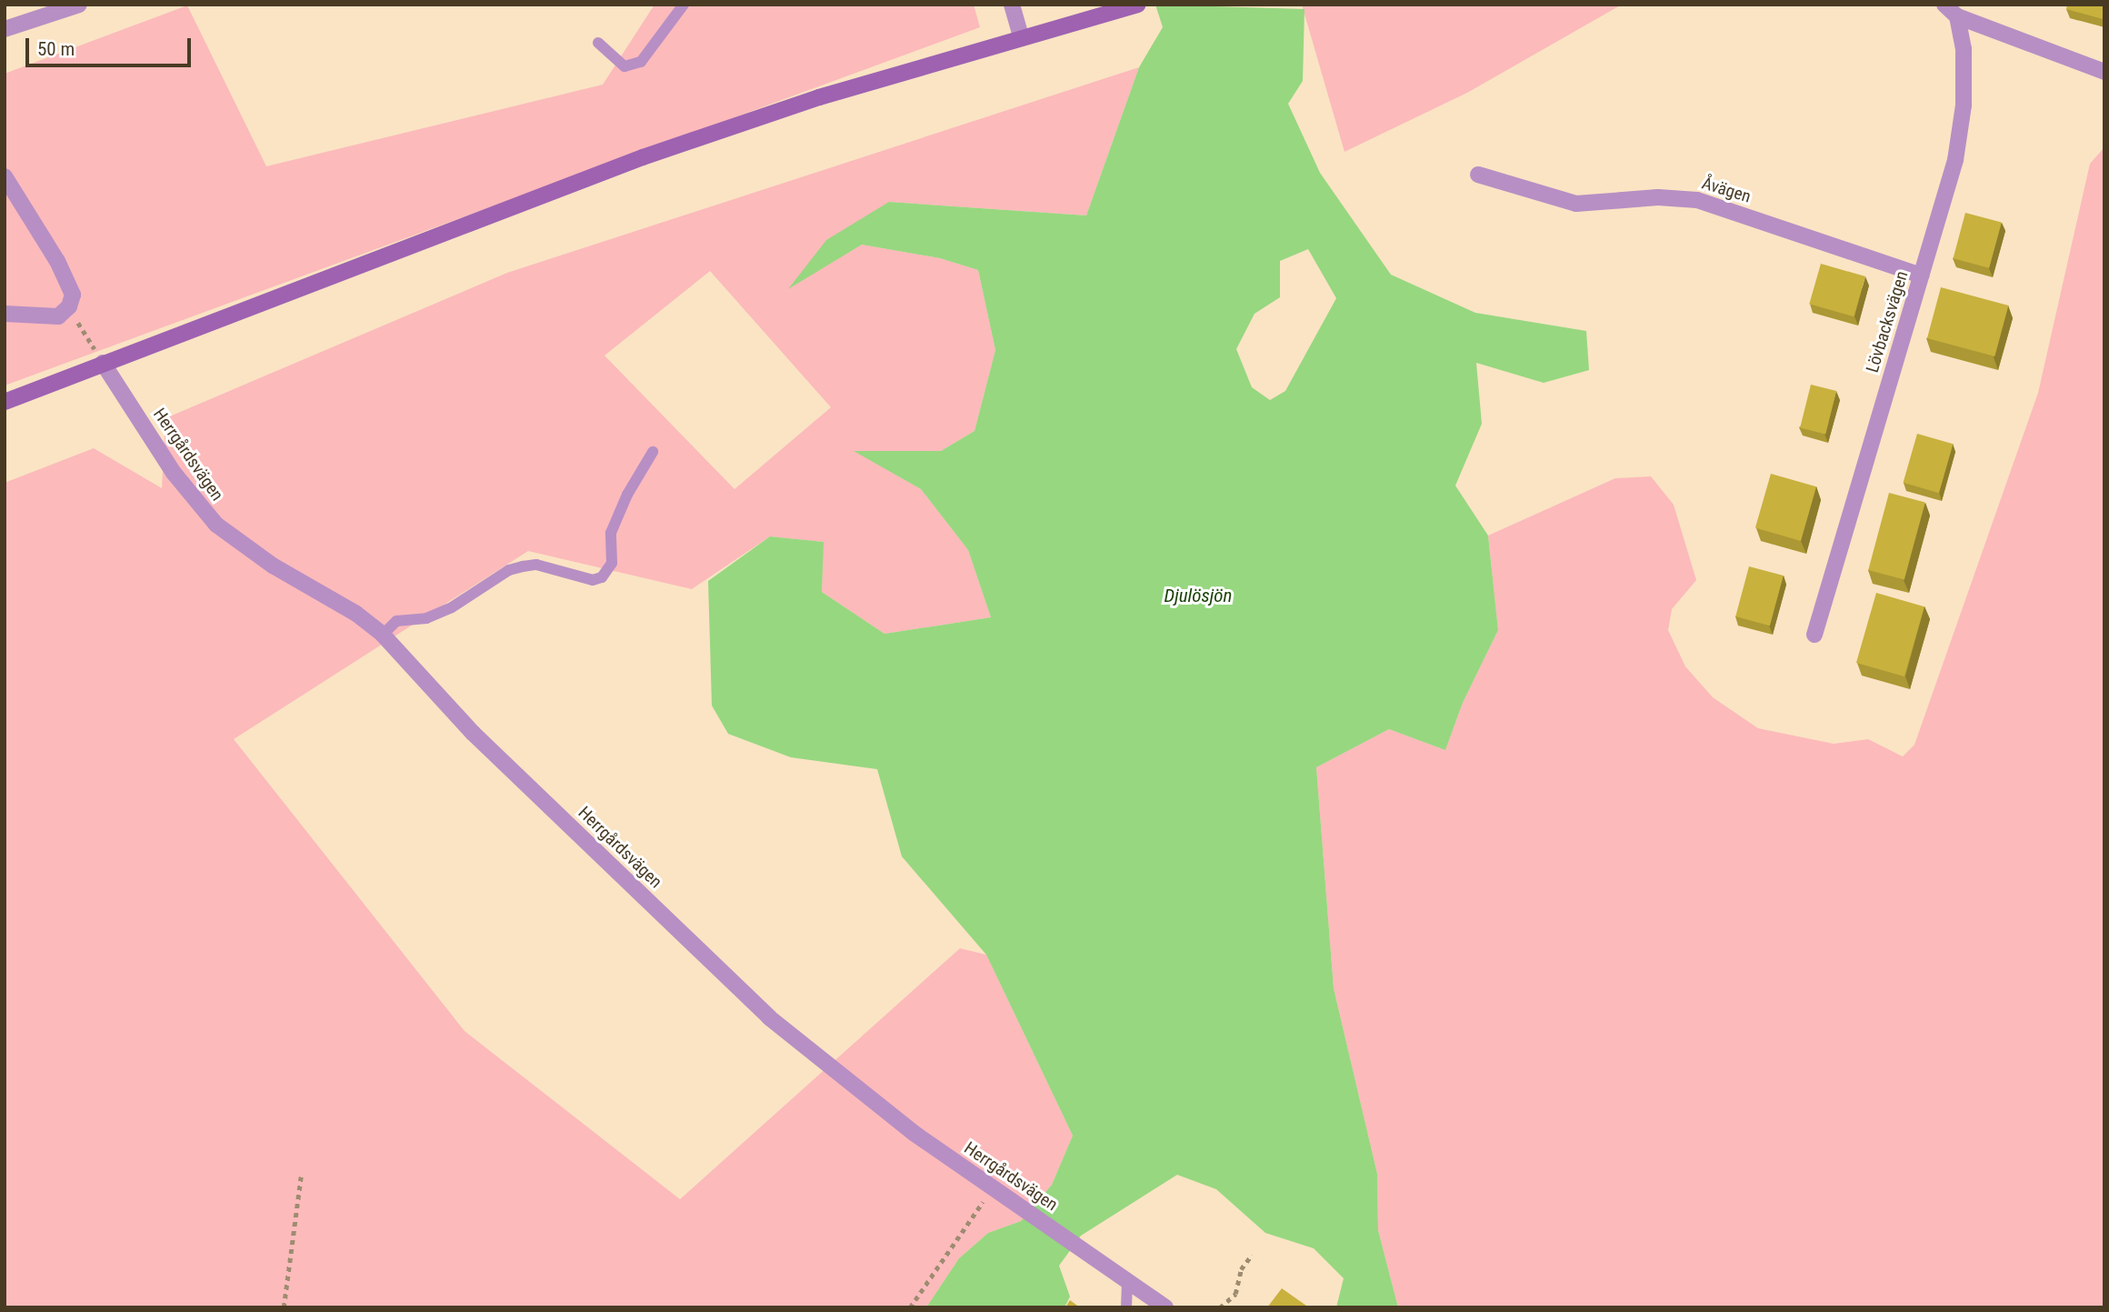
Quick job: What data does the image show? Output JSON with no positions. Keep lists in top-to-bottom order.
{
  "streets": {
    "street": ["Åvägen", "Lövbacksvägen", "Herrgårdsvägen"]
  },
  "crossings": [
    ["Åvägen", "Lövbacksvägen"]
  ],
  "water": ["Djulösjön"],
  "scale_bar": "50 m"
}
